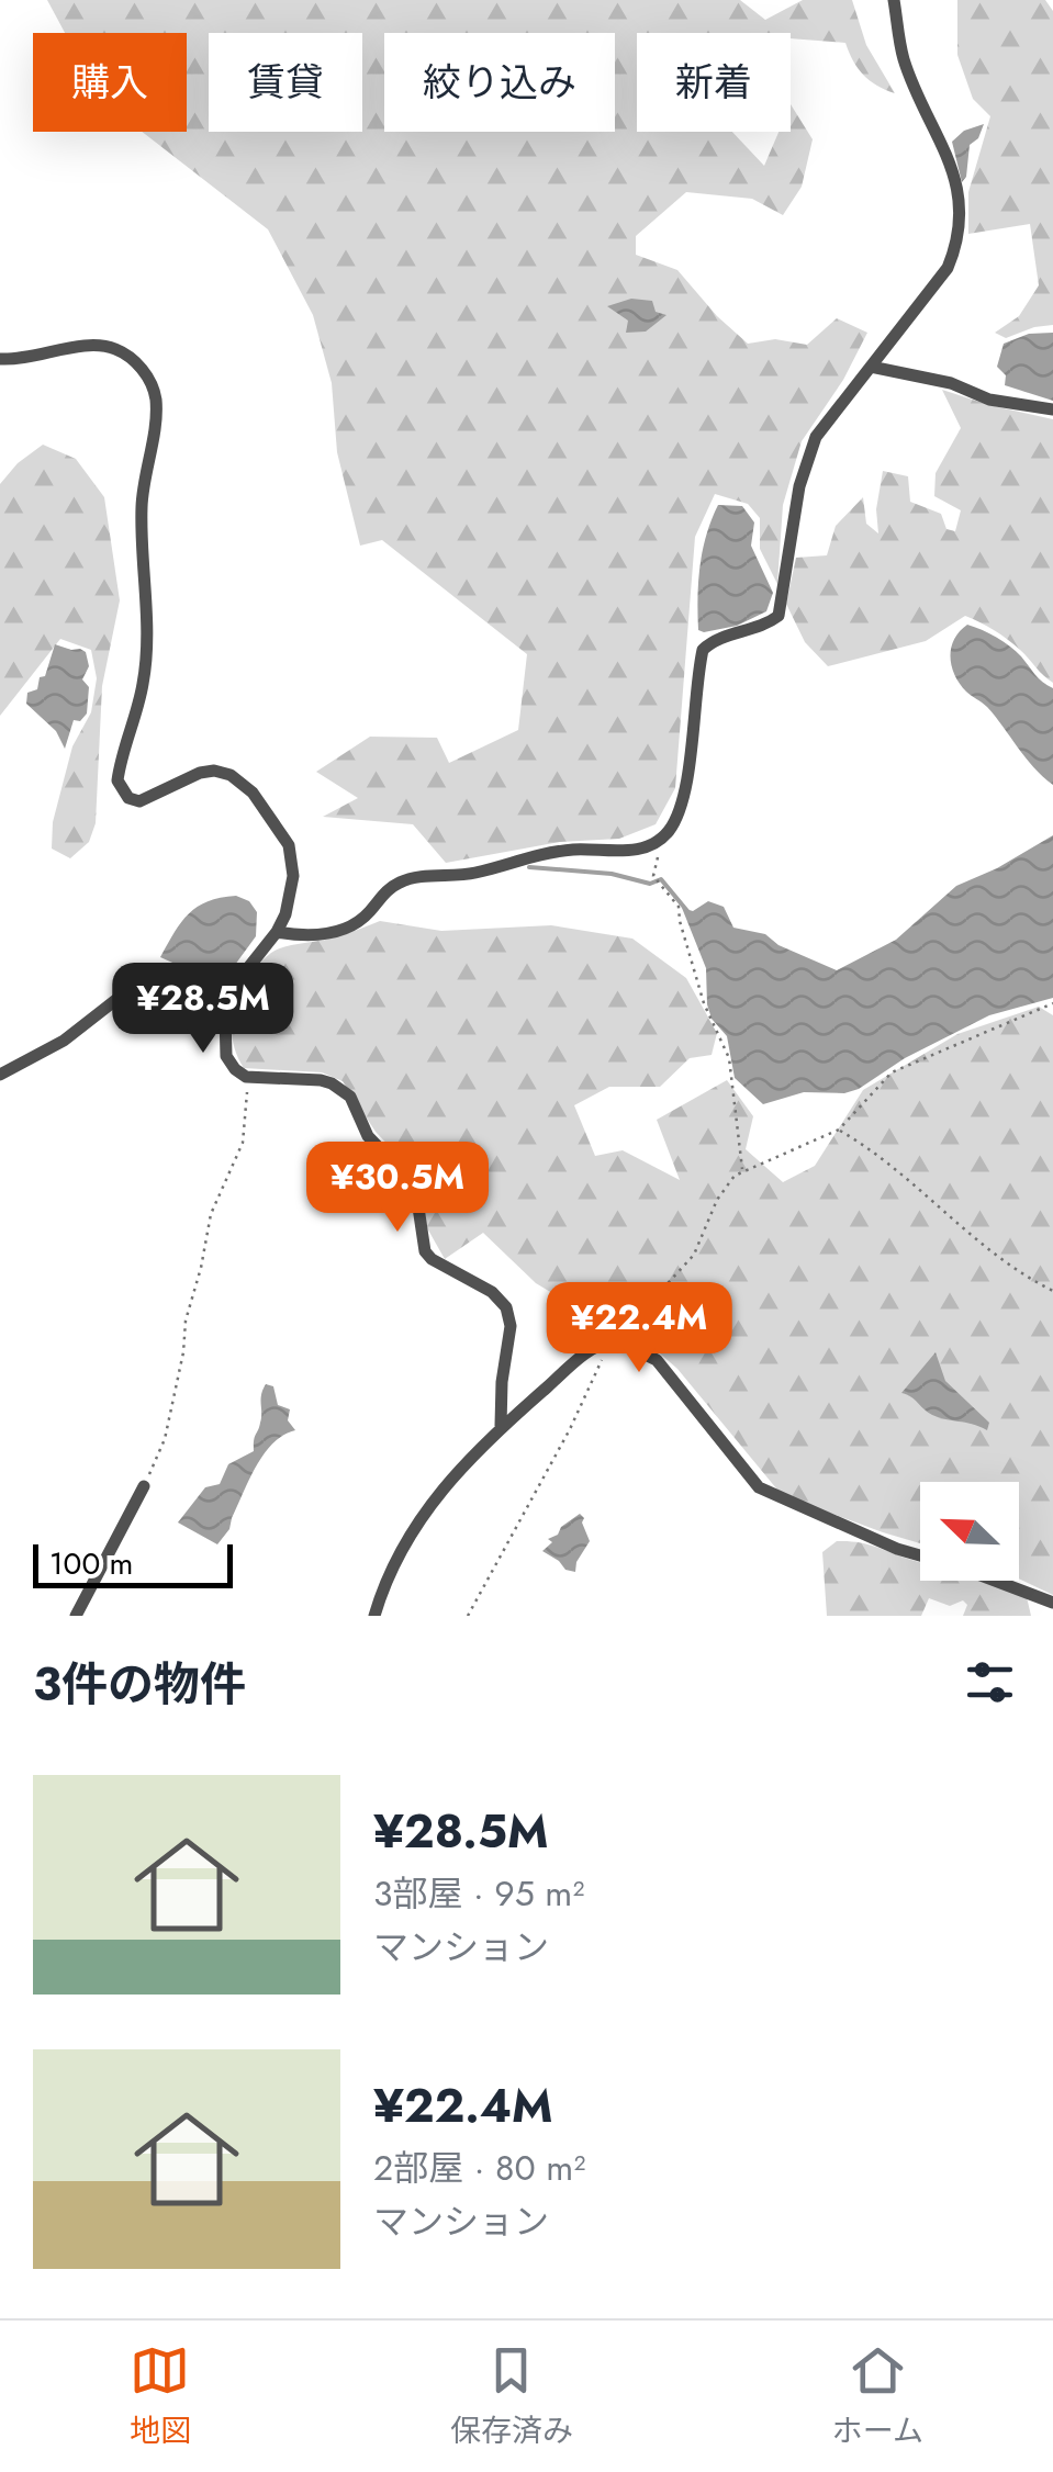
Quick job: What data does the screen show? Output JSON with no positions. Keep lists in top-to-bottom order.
{
  "scale_bar": "100 m",
  "north": "top left",
  "page": {
    "chip": [
      "購入",
      "賃貸",
      "絞り込み",
      "新着"
    ],
    "price": ["¥28.5M", "¥30.5M", "¥22.4M"],
    "scale": "100 m",
    "heading": "3件の物件",
    "list": [
      {
        "name": "¥28.5M",
        "note": "3部屋 · 95 m² · マンション"
      },
      {
        "name": "¥22.4M",
        "note": "2部屋 · 80 m² · マンション"
      }
    ],
    "tabs": ["地図", "保存済み", "ホーム"]
  }
}
